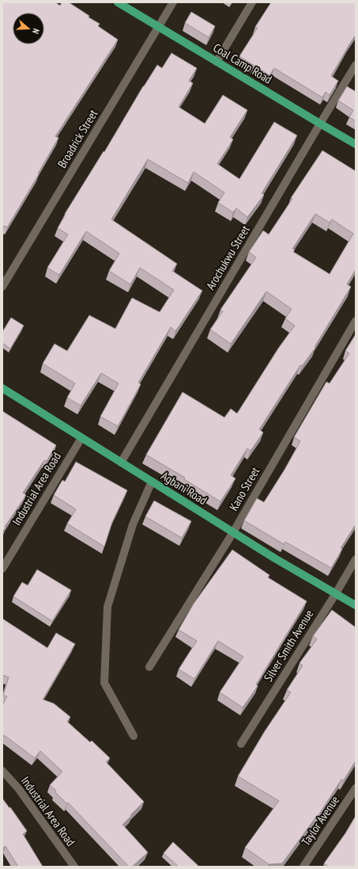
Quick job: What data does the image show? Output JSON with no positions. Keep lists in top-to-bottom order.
{
  "streets": {
    "main road": ["Coal Camp Road", "Agbani Road"],
    "street": [
      "Broadrick Street",
      "Arochukwu Street",
      "Industrial Area Road",
      "Kano Street",
      "Silver Smith Avenue",
      "Taylor Avenue"
    ]
  },
  "crossings": [
    ["Coal Camp Road", "Broadrick Street"],
    ["Coal Camp Road", "Arochukwu Street"],
    ["Arochukwu Street", "Agbani Road"],
    ["Agbani Road", "Industrial Area Road"],
    ["Agbani Road", "Kano Street"],
    ["Agbani Road", "Silver Smith Avenue"]
  ],
  "north": "right"
}
